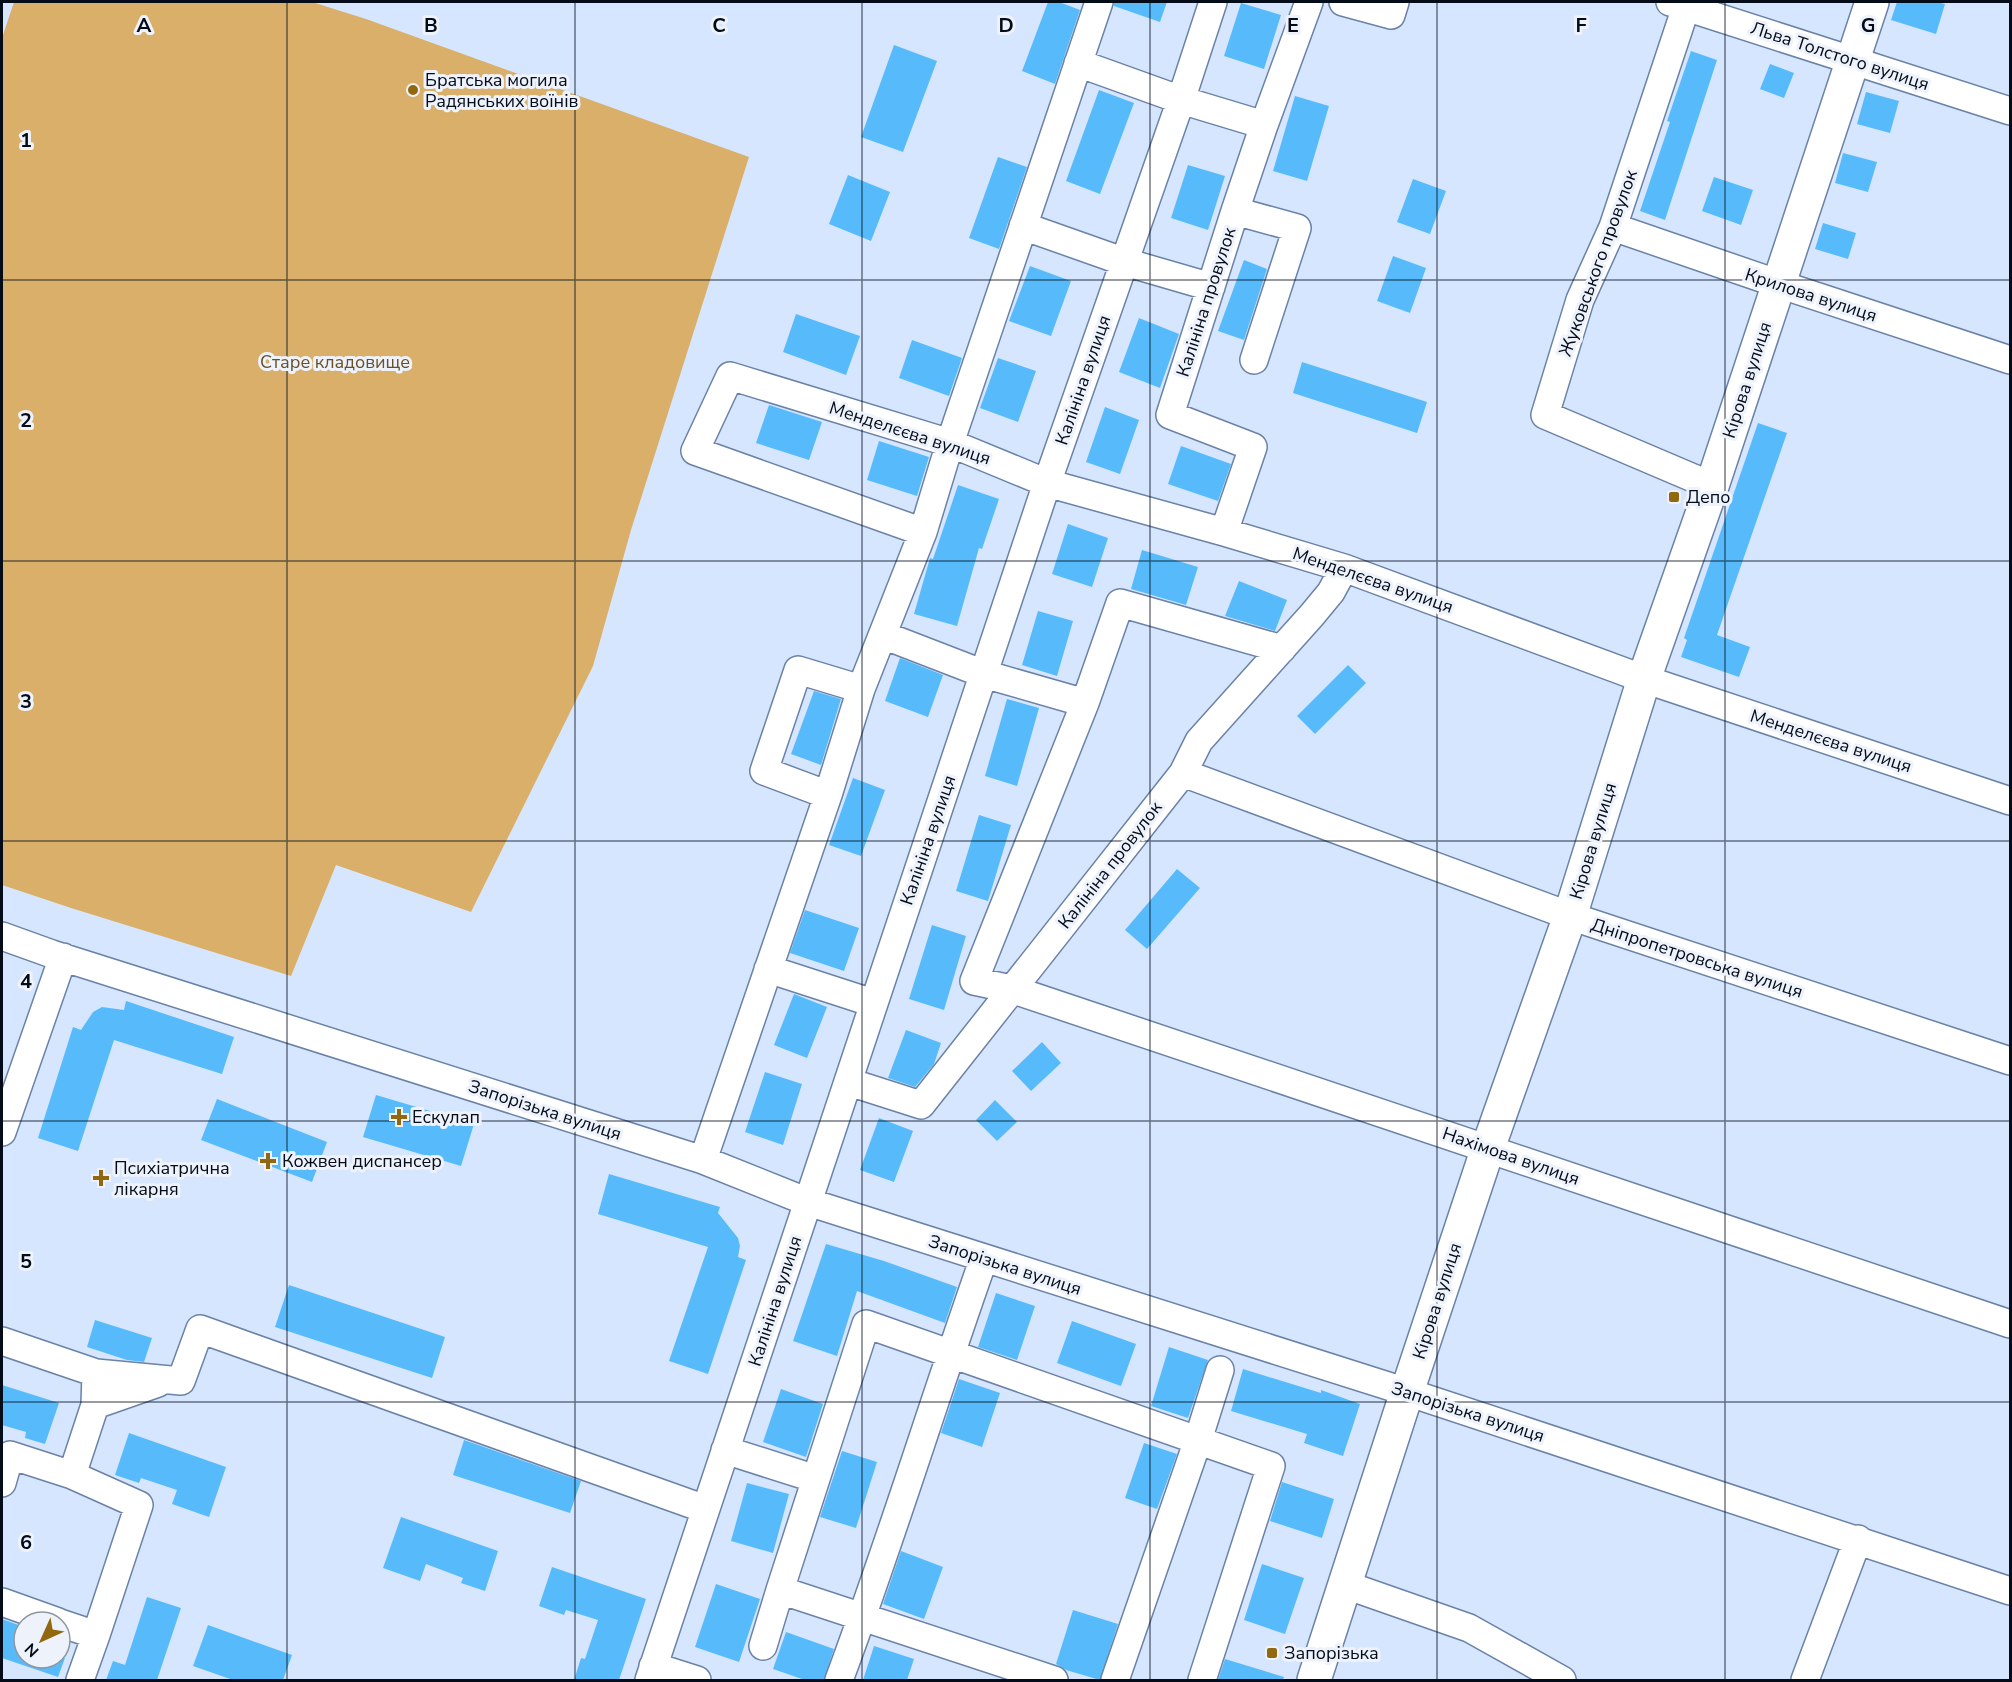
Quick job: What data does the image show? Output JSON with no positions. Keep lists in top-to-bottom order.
{
  "streets": {
    "main road": ["Кірова вулиця"],
    "street": [
      "Льва Толстого вулиця",
      "Жуковського провулок",
      "Крилова вулиця",
      "Калініна провулок",
      "Калініна вулиця",
      "Менделєєва вулиця",
      "Дніпропетровська вулиця",
      "Запорізька вулиця",
      "Нахімова вулиця"
    ]
  },
  "crossings": [
    ["Льва Толстого вулиця", "Жуковського провулок"],
    ["Льва Толстого вулиця", "Кірова вулиця"],
    ["Жуковського провулок", "Крилова вулиця"],
    ["Жуковського провулок", "Кірова вулиця"],
    ["Крилова вулиця", "Кірова вулиця"],
    ["Калініна провулок", "Калініна вулиця"],
    ["Калініна провулок", "Менделєєва вулиця"],
    ["Калініна провулок", "Дніпропетровська вулиця"],
    ["Калініна провулок", "Нахімова вулиця"],
    ["Калініна вулиця", "Менделєєва вулиця"],
    ["Калініна вулиця", "Запорізька вулиця"],
    ["Кірова вулиця", "Менделєєва вулиця"],
    ["Кірова вулиця", "Дніпропетровська вулиця"],
    ["Кірова вулиця", "Запорізька вулиця"],
    ["Кірова вулиця", "Нахімова вулиця"]
  ],
  "parks": ["Старе кладовище"],
  "places": {
    "other": ["Братська могила Радянських воїнів"],
    "transit": ["Депо", "Запорізька"],
    "health": ["Ескулап", "Кожвен диспансер", "Психіатрична лікарня"]
  },
  "north": "bottom left",
  "grid": {
    "columns": [
      "A",
      "B",
      "C",
      "D",
      "E",
      "F",
      "G"
    ],
    "rows": [
      "1",
      "2",
      "3",
      "4",
      "5",
      "6"
    ]
  }
}
